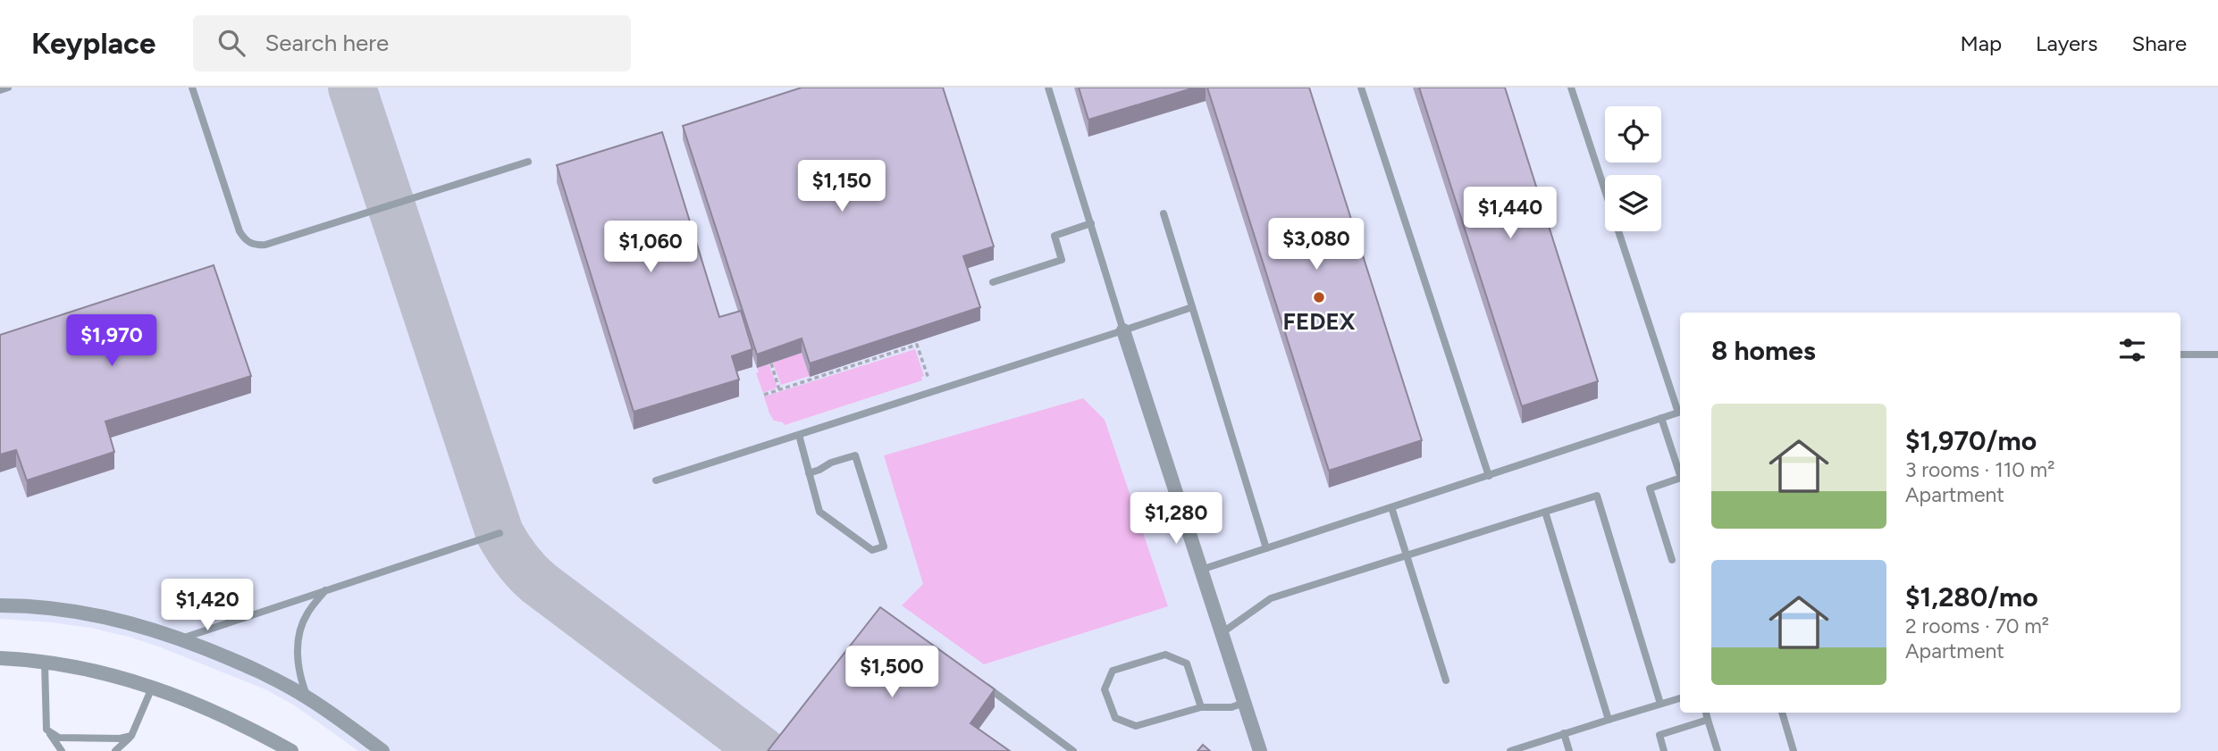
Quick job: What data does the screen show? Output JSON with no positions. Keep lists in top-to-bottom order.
{
  "places": ["FEDEX"],
  "page": {
    "header": "Keyplace",
    "search": "Search here",
    "nav": ["Map", "Layers", "Share"],
    "price": [
      "$1,150",
      "$1,440",
      "$3,080",
      "$1,060",
      "$1,970",
      "$1,280",
      "$1,420",
      "$1,500"
    ],
    "heading": "8 homes",
    "list": [
      {
        "name": "$1,970/mo",
        "note": "3 rooms · 110 m² · Apartment"
      },
      {
        "name": "$1,280/mo",
        "note": "2 rooms · 70 m² · Apartment"
      }
    ]
  }
}
